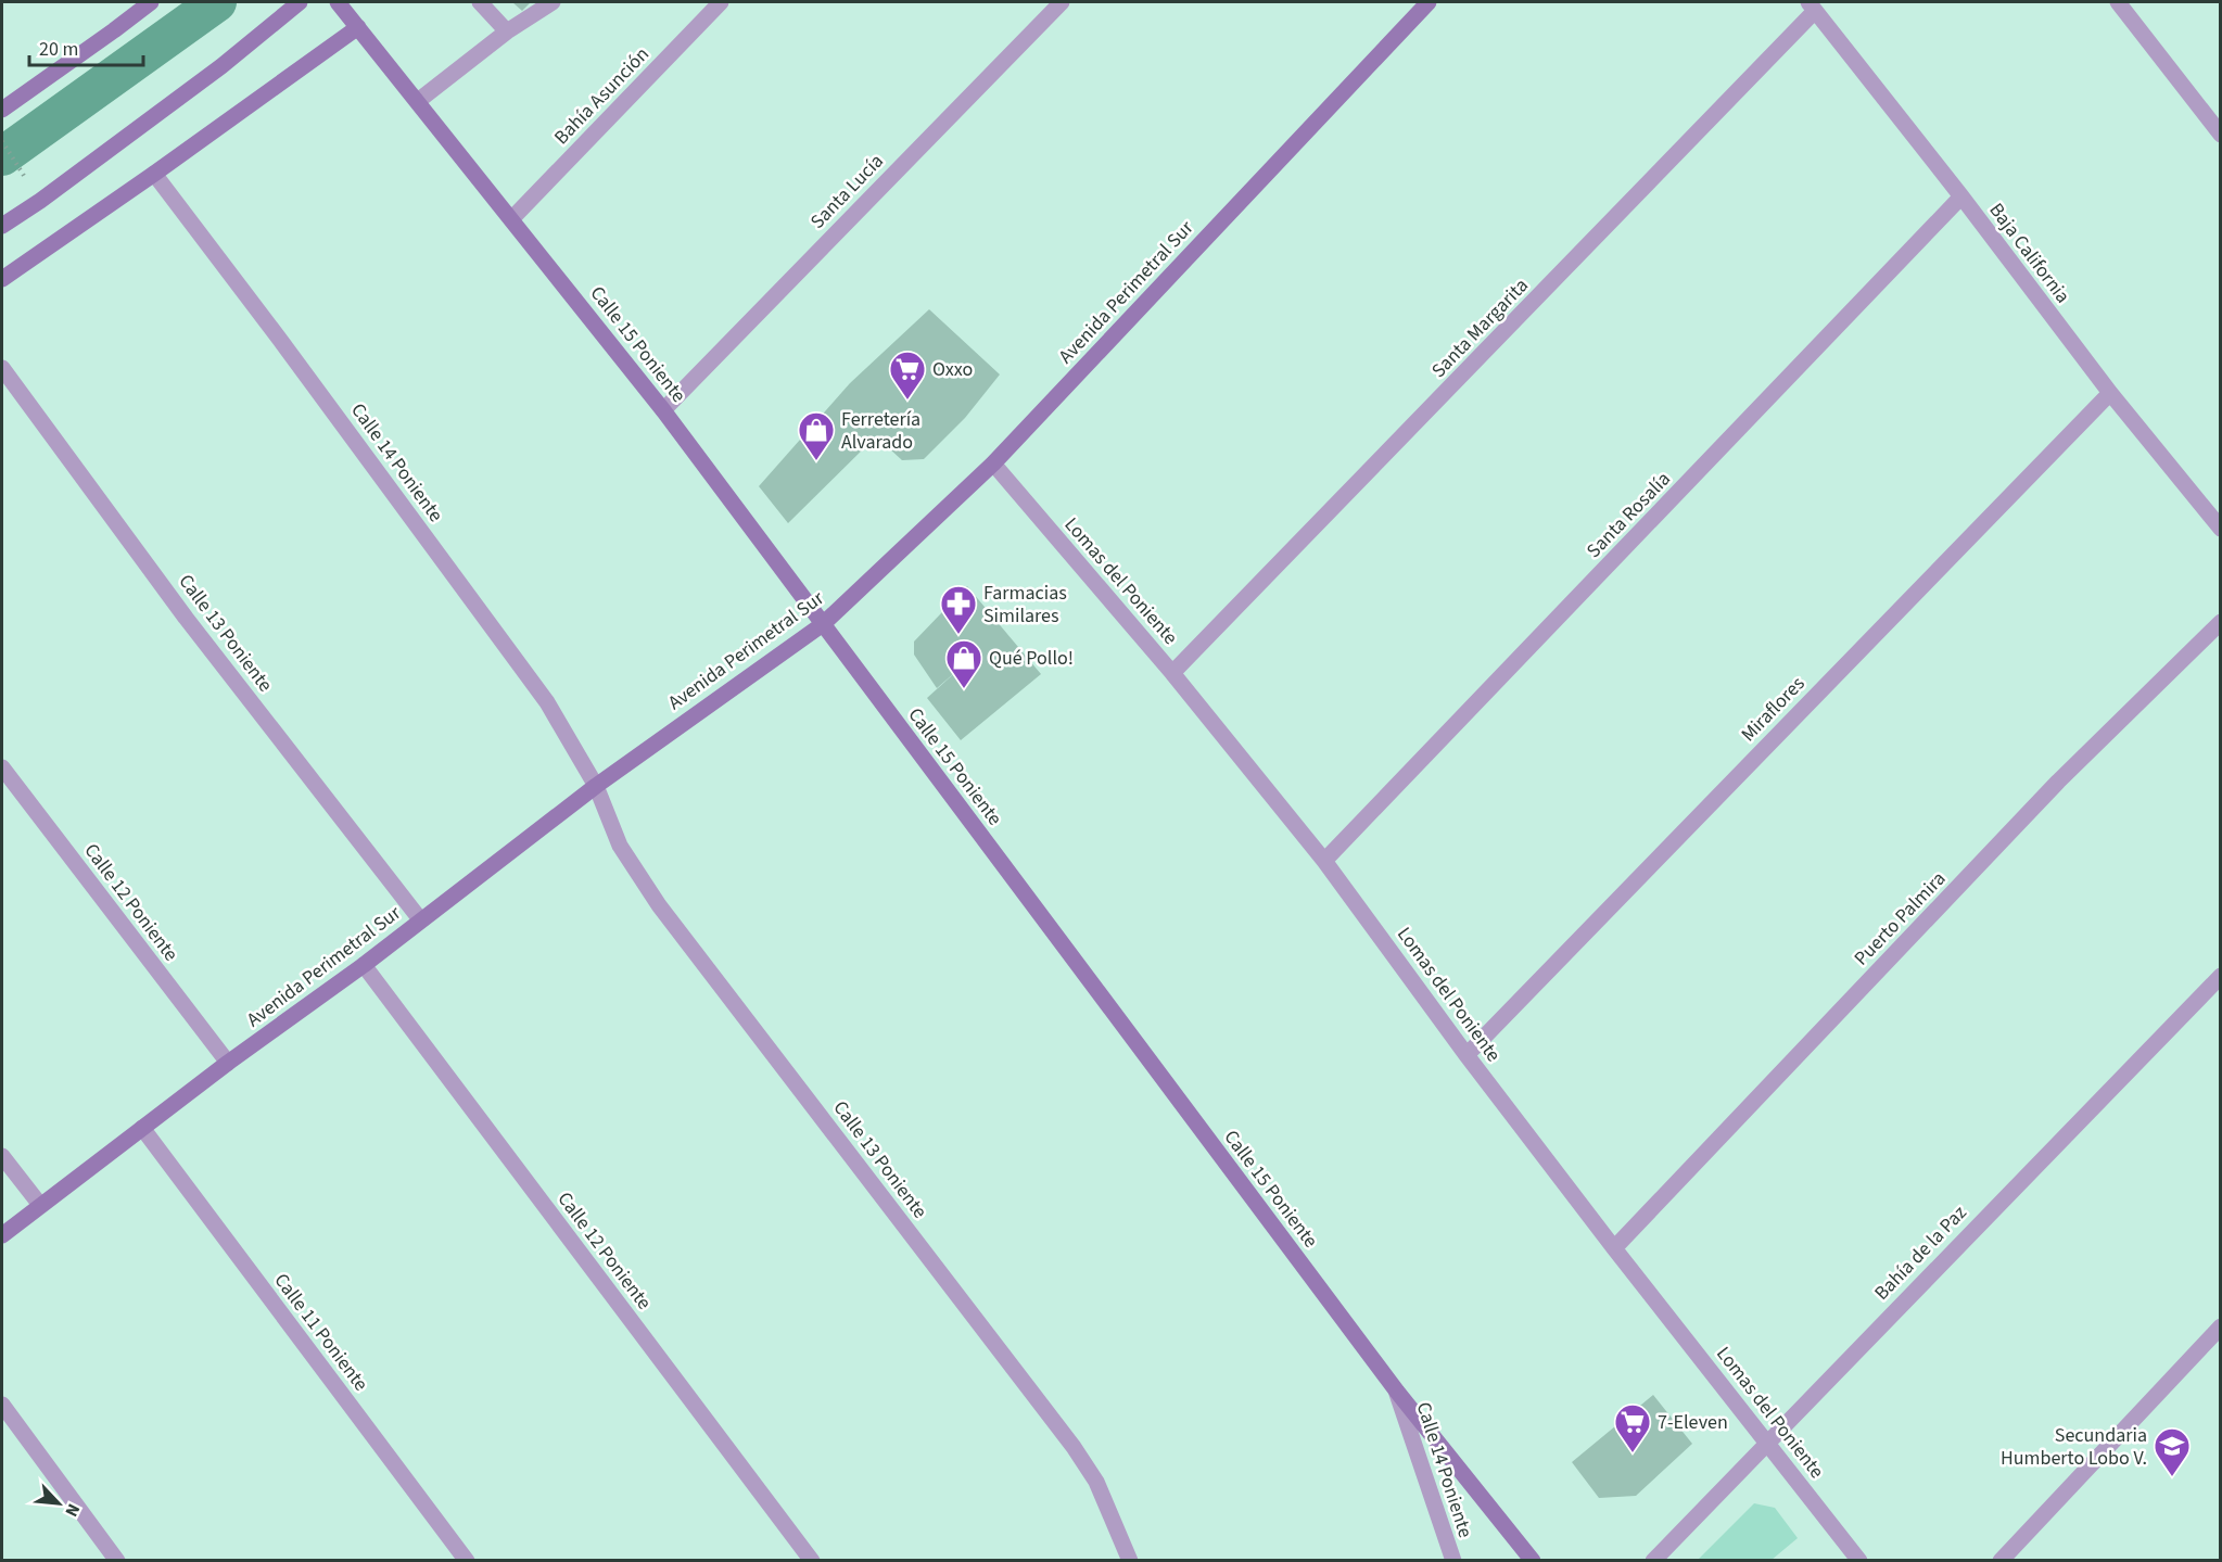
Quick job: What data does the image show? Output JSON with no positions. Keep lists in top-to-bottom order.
{
  "streets": {
    "street": [
      "Bahía Asunción",
      "Santa Lucía",
      "Baja California",
      "Avenida Perimetral Sur",
      "Santa Margarita",
      "Calle 15 Poniente",
      "Calle 14 Poniente",
      "Santa Rosalía",
      "Lomas del Poniente",
      "Calle 13 Poniente",
      "Miraflores",
      "Calle 12 Poniente",
      "Puerto Palmira",
      "Bahía de la Paz",
      "Calle 11 Poniente"
    ]
  },
  "crossings": [
    ["Bahía Asunción", "Calle 15 Poniente"],
    ["Santa Lucía", "Calle 15 Poniente"],
    ["Baja California", "Santa Margarita"],
    ["Baja California", "Santa Rosalía"],
    ["Baja California", "Miraflores"],
    ["Avenida Perimetral Sur", "Calle 15 Poniente"],
    ["Avenida Perimetral Sur", "Calle 14 Poniente"],
    ["Avenida Perimetral Sur", "Lomas del Poniente"],
    ["Avenida Perimetral Sur", "Calle 13 Poniente"],
    ["Avenida Perimetral Sur", "Calle 12 Poniente"],
    ["Avenida Perimetral Sur", "Calle 11 Poniente"],
    ["Santa Margarita", "Lomas del Poniente"],
    ["Calle 15 Poniente", "Calle 14 Poniente"],
    ["Calle 14 Poniente", "Calle 13 Poniente"],
    ["Santa Rosalía", "Lomas del Poniente"],
    ["Lomas del Poniente", "Miraflores"],
    ["Lomas del Poniente", "Puerto Palmira"],
    ["Lomas del Poniente", "Bahía de la Paz"]
  ],
  "places": {
    "supermarket": ["Oxxo", "7-Eleven"],
    "shop": ["Ferretería Alvarado", "Qué Pollo!"],
    "pharmacy": ["Farmacias Similares"],
    "school or university": ["Secundaria Humberto Lobo V."]
  },
  "scale_bar": "20 m",
  "north": "bottom right"
}
